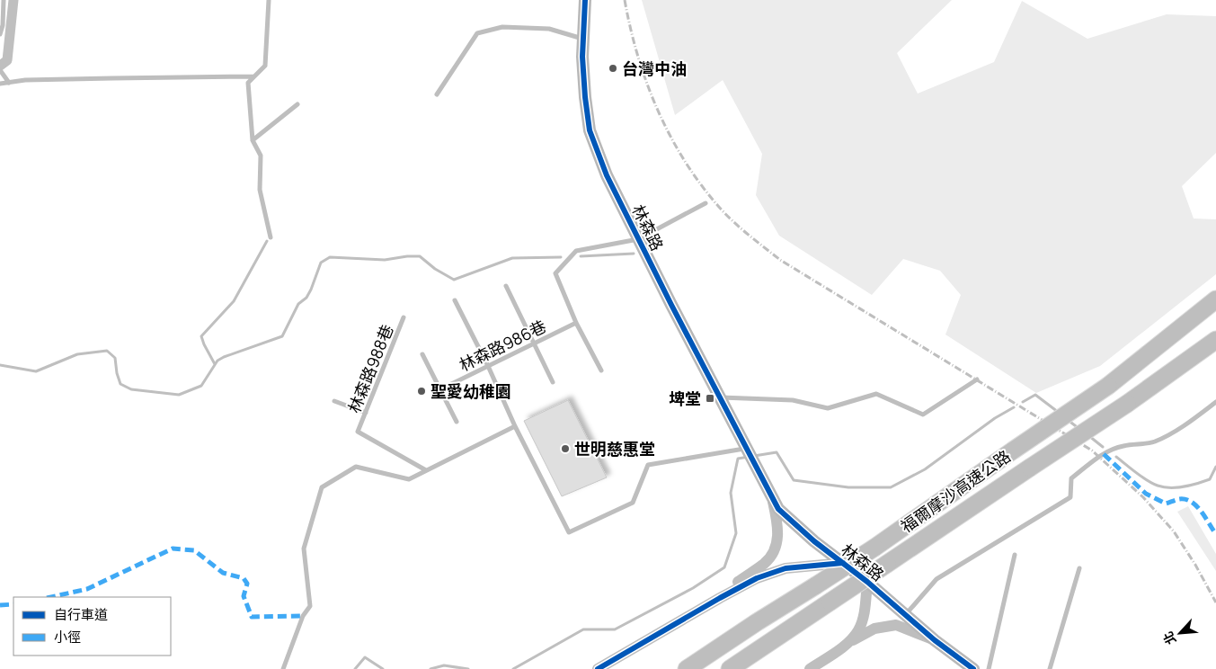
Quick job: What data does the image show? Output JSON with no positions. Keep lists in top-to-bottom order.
{
  "streets": {
    "highway": ["福爾摩沙高速公路"],
    "main road": ["林森路"],
    "lane": ["林森路986巷", "林森路988巷"]
  },
  "places": {
    "other": ["台灣中油", "聖愛幼稚園", "世明慈惠堂"],
    "transit": ["埤堂"]
  },
  "legend": ["自行車道", "小徑"],
  "north": "bottom left"
}
